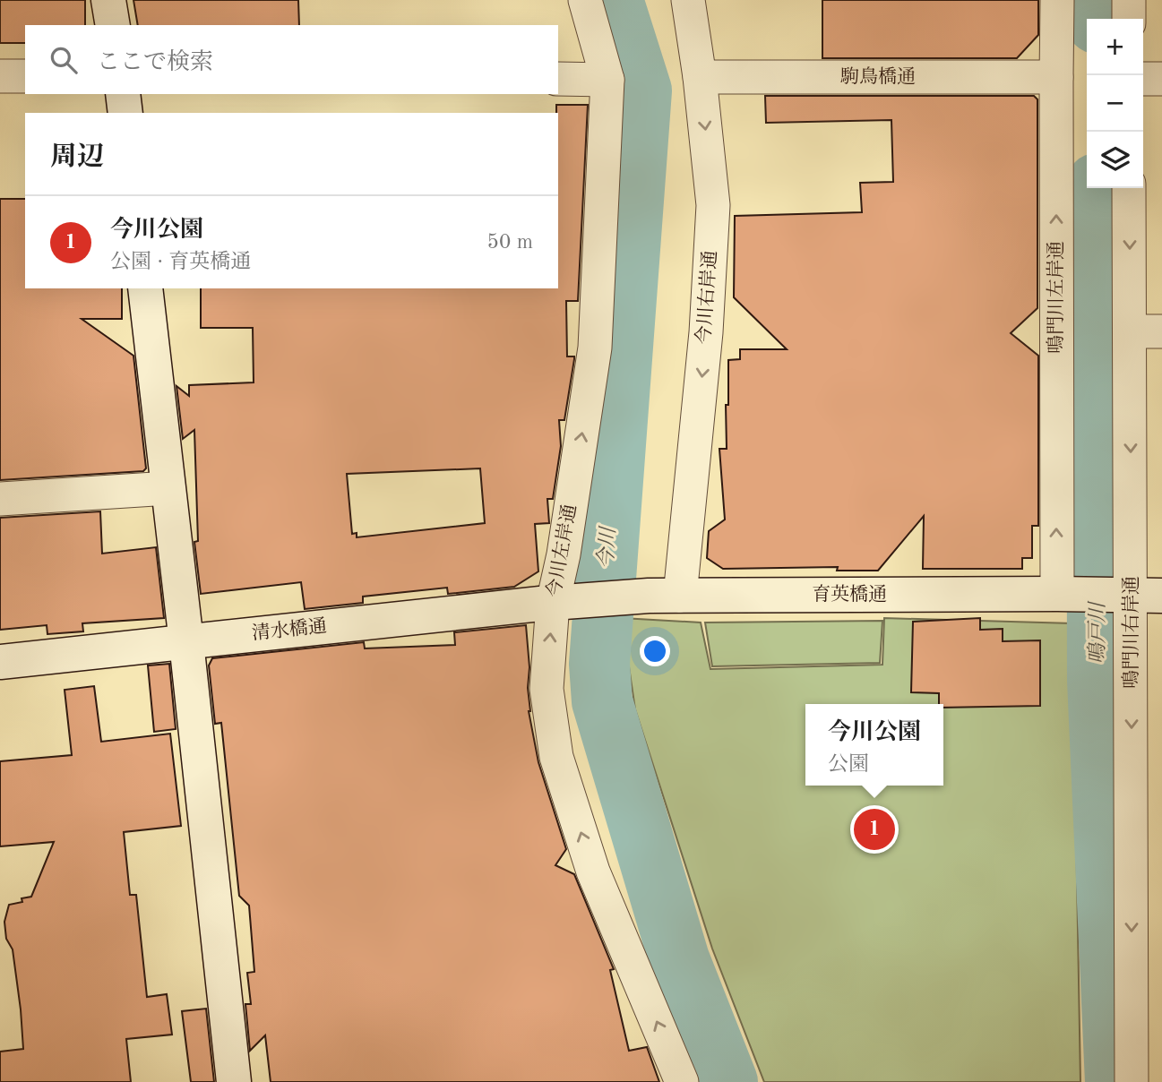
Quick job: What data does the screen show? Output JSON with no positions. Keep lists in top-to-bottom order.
{
  "streets": {
    "street": [
      "駒鳥橋通",
      "今川右岸通",
      "鳴門川左岸通",
      "今川左岸通",
      "育英橋通",
      "清水橋通",
      "鳴門川右岸通"
    ]
  },
  "crossings": [
    ["駒鳥橋通", "今川右岸通"],
    ["駒鳥橋通", "鳴門川左岸通"],
    ["今川右岸通", "育英橋通"],
    ["鳴門川左岸通", "育英橋通"],
    ["今川左岸通", "清水橋通"],
    ["育英橋通", "清水橋通"],
    ["育英橋通", "鳴門川右岸通"]
  ],
  "one_way": [
    "今川右岸通",
    "鳴門川左岸通",
    "今川左岸通",
    "鳴門川右岸通"
  ],
  "water": ["今川", "鳴戸川"],
  "page": {
    "map_buttons": ["+", "−"],
    "search": "ここで検索",
    "heading": "周辺",
    "list": [
      {
        "mark": "1",
        "name": "今川公園",
        "note": "公園 · 育英橋通",
        "value": "50 m"
      }
    ],
    "popup": ["今川公園", "公園"],
    "pins": "1"
  }
}
